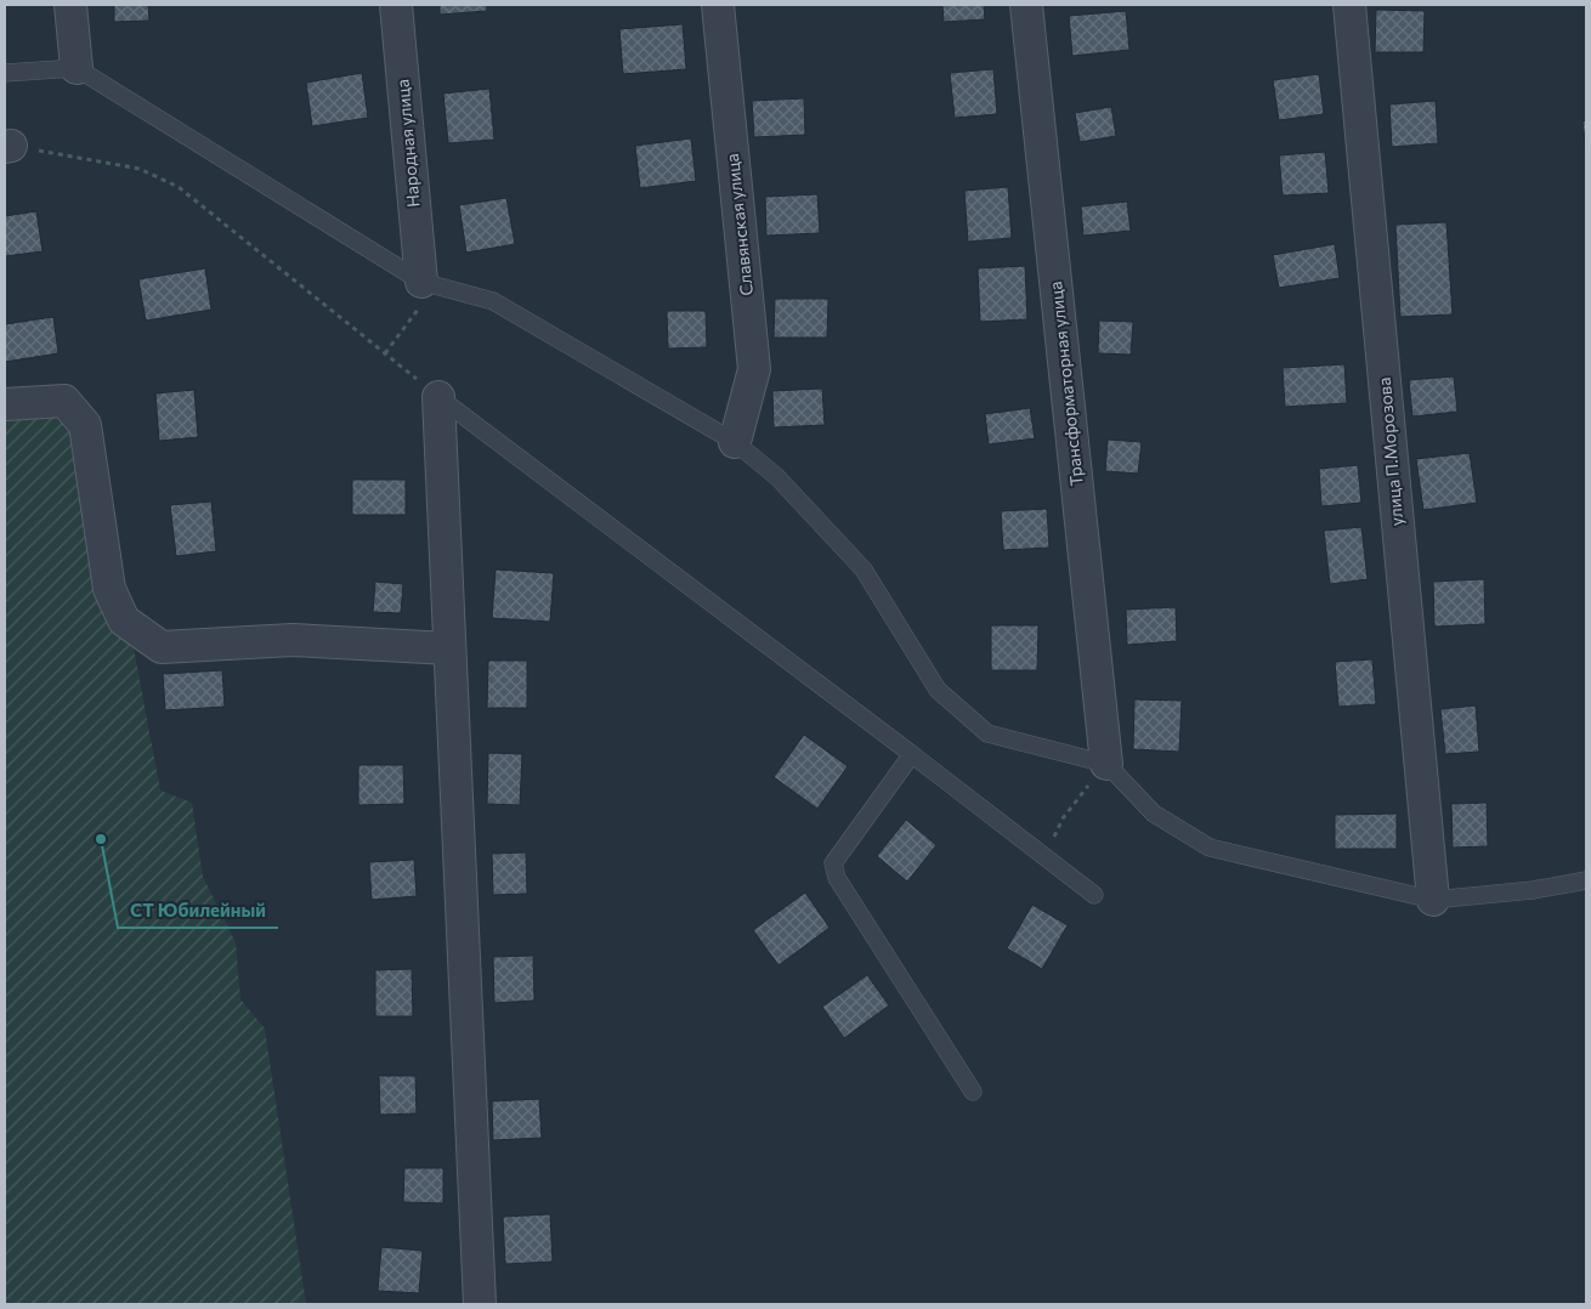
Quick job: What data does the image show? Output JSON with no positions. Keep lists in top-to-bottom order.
{
  "streets": {
    "street": [
      "Народная улица",
      "Славянская улица",
      "Трансформаторная улица",
      "улица П.Морозова"
    ]
  },
  "places": ["СТ Юбилейный"]
}
